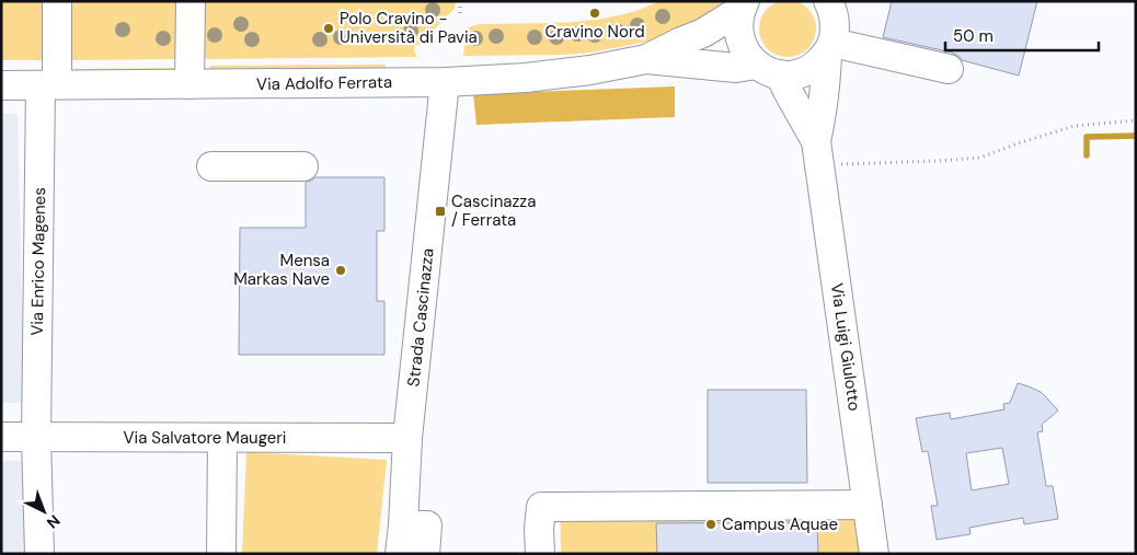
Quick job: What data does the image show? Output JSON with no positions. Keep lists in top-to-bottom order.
{
  "streets": {
    "street": [
      "Via Adolfo Ferrata",
      "Via Enrico Magenes",
      "Strada Cascinazza",
      "Via Luigi Giulotto",
      "Via Salvatore Maugeri"
    ]
  },
  "crossings": [
    ["Via Adolfo Ferrata", "Via Enrico Magenes"],
    ["Via Adolfo Ferrata", "Strada Cascinazza"],
    ["Via Adolfo Ferrata", "Via Luigi Giulotto"],
    ["Via Enrico Magenes", "Via Salvatore Maugeri"],
    ["Strada Cascinazza", "Via Salvatore Maugeri"]
  ],
  "places": {
    "other": [
      "Cravino Nord",
      "Polo Cravino - Università di Pavia",
      "Mensa Markas Nave",
      "Campus Aquae"
    ],
    "transit": ["Cascinazza / Ferrata"]
  },
  "scale_bar": "50 m",
  "north": "bottom right"
}
